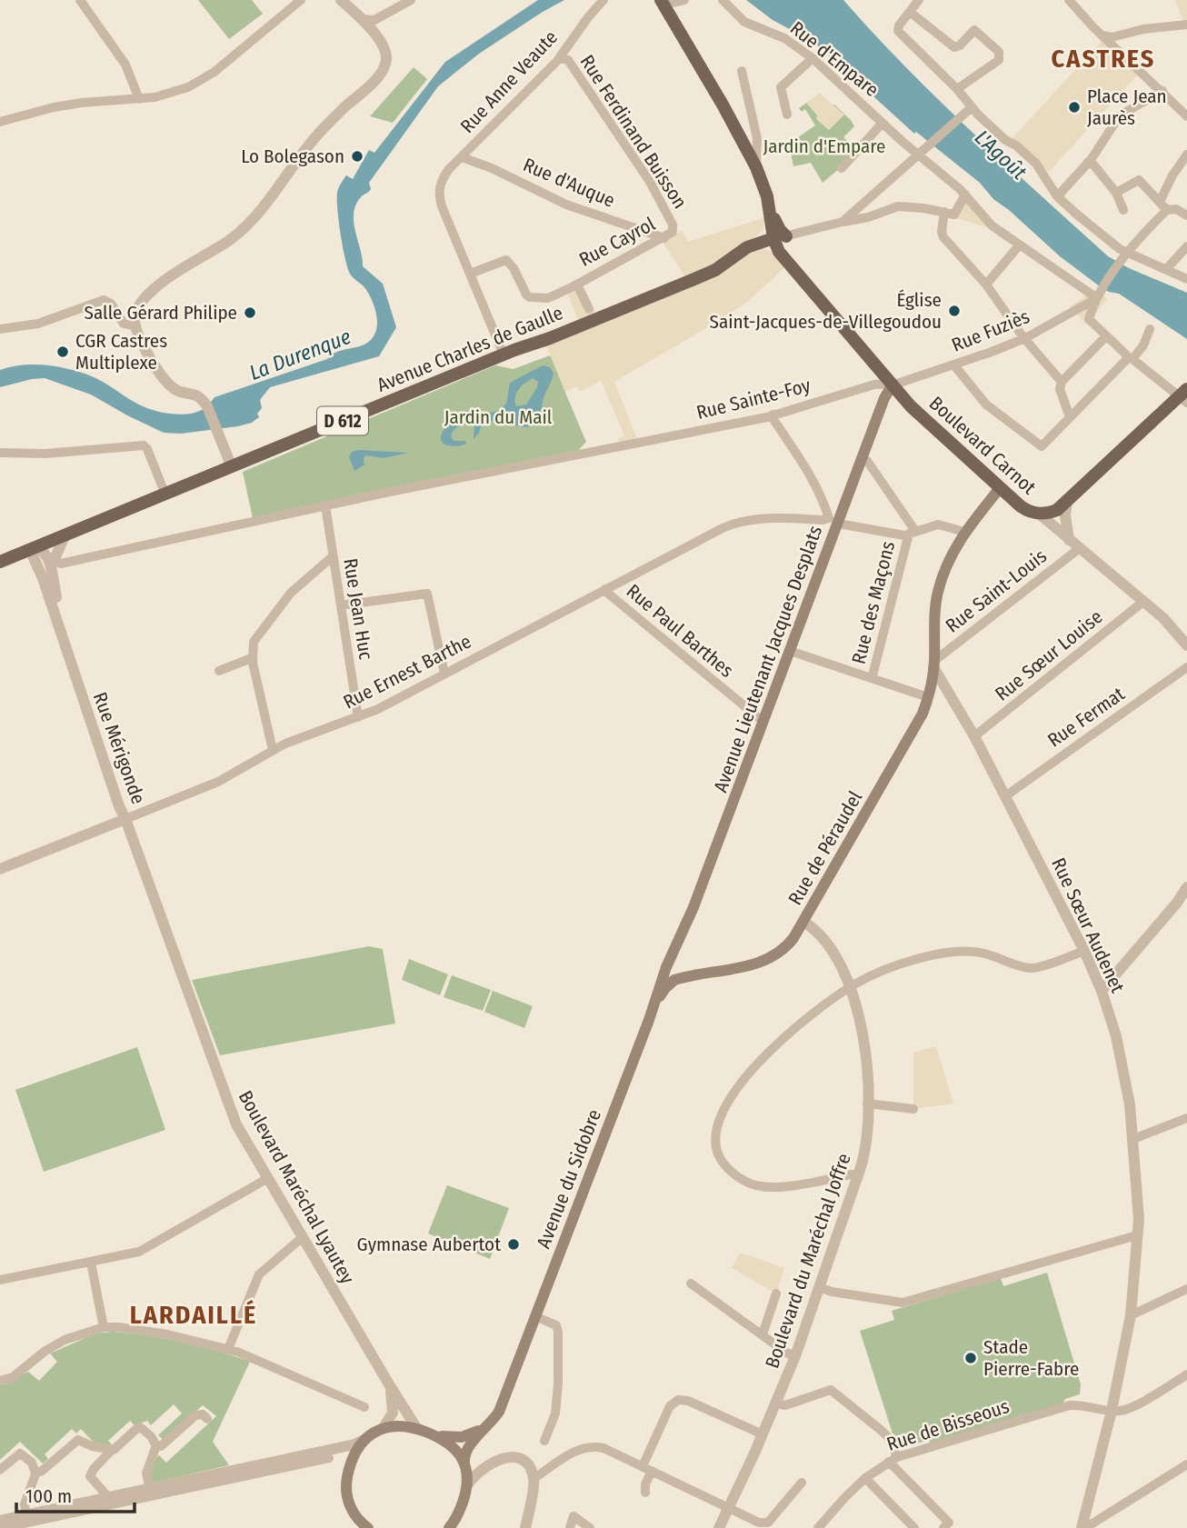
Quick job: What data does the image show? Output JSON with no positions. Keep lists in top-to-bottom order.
{
  "streets": {
    "main road": [
      "Avenue Charles de Gaulle",
      "D 612",
      "Boulevard Carnot",
      "Avenue Lieutenant Jacques Desplats",
      "Rue de Péraudel",
      "Avenue du Sidobre"
    ],
    "street": [
      "Rue d'Empare",
      "Rue Anne Veaute",
      "Rue Ferdinand Buisson",
      "Rue d'Auque",
      "Rue Cayrol",
      "Rue Fuziès",
      "Rue Sainte-Foy",
      "Rue Saint-Louis",
      "Rue des Maçons",
      "Rue Jean Huc",
      "Rue Paul Barthes",
      "Rue Sœur Louise",
      "Rue Ernest Barthe",
      "Rue Fermat",
      "Rue Mérigonde",
      "Rue Sœur Audenet",
      "Boulevard Maréchal Lyautey",
      "Boulevard du Maréchal Joffre",
      "Rue de Bisseous"
    ]
  },
  "crossings": [
    ["Rue d'Empare", "Rue Fuziès"],
    ["Rue Anne Veaute", "Rue Ferdinand Buisson"],
    ["Rue Anne Veaute", "Rue d'Auque"],
    ["Rue Anne Veaute", "Rue Cayrol"],
    ["Rue Ferdinand Buisson", "Rue Cayrol"],
    ["Rue d'Auque", "Rue Cayrol"],
    ["Rue Fuziès", "Rue Sainte-Foy"],
    ["Rue Fuziès", "Boulevard Carnot"],
    ["Rue Fuziès", "Avenue Lieutenant Jacques Desplats"],
    ["Avenue Charles de Gaulle", "Boulevard Carnot"],
    ["Avenue Charles de Gaulle", "Rue Mérigonde"],
    ["Rue Sainte-Foy", "Boulevard Carnot"],
    ["Rue Sainte-Foy", "Rue Jean Huc"],
    ["Rue Sainte-Foy", "Avenue Lieutenant Jacques Desplats"],
    ["Boulevard Carnot", "Avenue Lieutenant Jacques Desplats"],
    ["Rue Saint-Louis", "Rue de Péraudel"],
    ["Rue Saint-Louis", "Rue Sœur Audenet"],
    ["Rue des Maçons", "Rue Ernest Barthe"],
    ["Rue Jean Huc", "Rue Ernest Barthe"],
    ["Rue Paul Barthes", "Avenue Lieutenant Jacques Desplats"],
    ["Rue Paul Barthes", "Rue Ernest Barthe"],
    ["Rue Sœur Louise", "Rue Sœur Audenet"],
    ["Avenue Lieutenant Jacques Desplats", "Avenue du Sidobre"],
    ["Rue Ernest Barthe", "Rue Mérigonde"],
    ["Rue Ernest Barthe", "Boulevard Maréchal Lyautey"],
    ["Rue Fermat", "Rue Sœur Audenet"],
    ["Rue Mérigonde", "Boulevard Maréchal Lyautey"],
    ["Rue de Péraudel", "Rue Sœur Audenet"],
    ["Rue de Péraudel", "Avenue du Sidobre"],
    ["Rue de Péraudel", "Boulevard du Maréchal Joffre"],
    ["Rue Sœur Audenet", "Rue de Bisseous"]
  ],
  "districts": ["CASTRES", "LARDAILLÉ"],
  "water": ["L'Agoût", "La Durenque"],
  "parks": ["Jardin d'Empare", "Jardin du Mail"],
  "places": [
    "Place Jean Jaurès",
    "Lo Bolegason",
    "Église Saint-Jacques-de-Villegoudou",
    "Salle Gérard Philipe",
    "CGR Castres Multiplexe",
    "Gymnase Aubertot",
    "Stade Pierre-Fabre"
  ],
  "scale_bar": "100 m"
}
